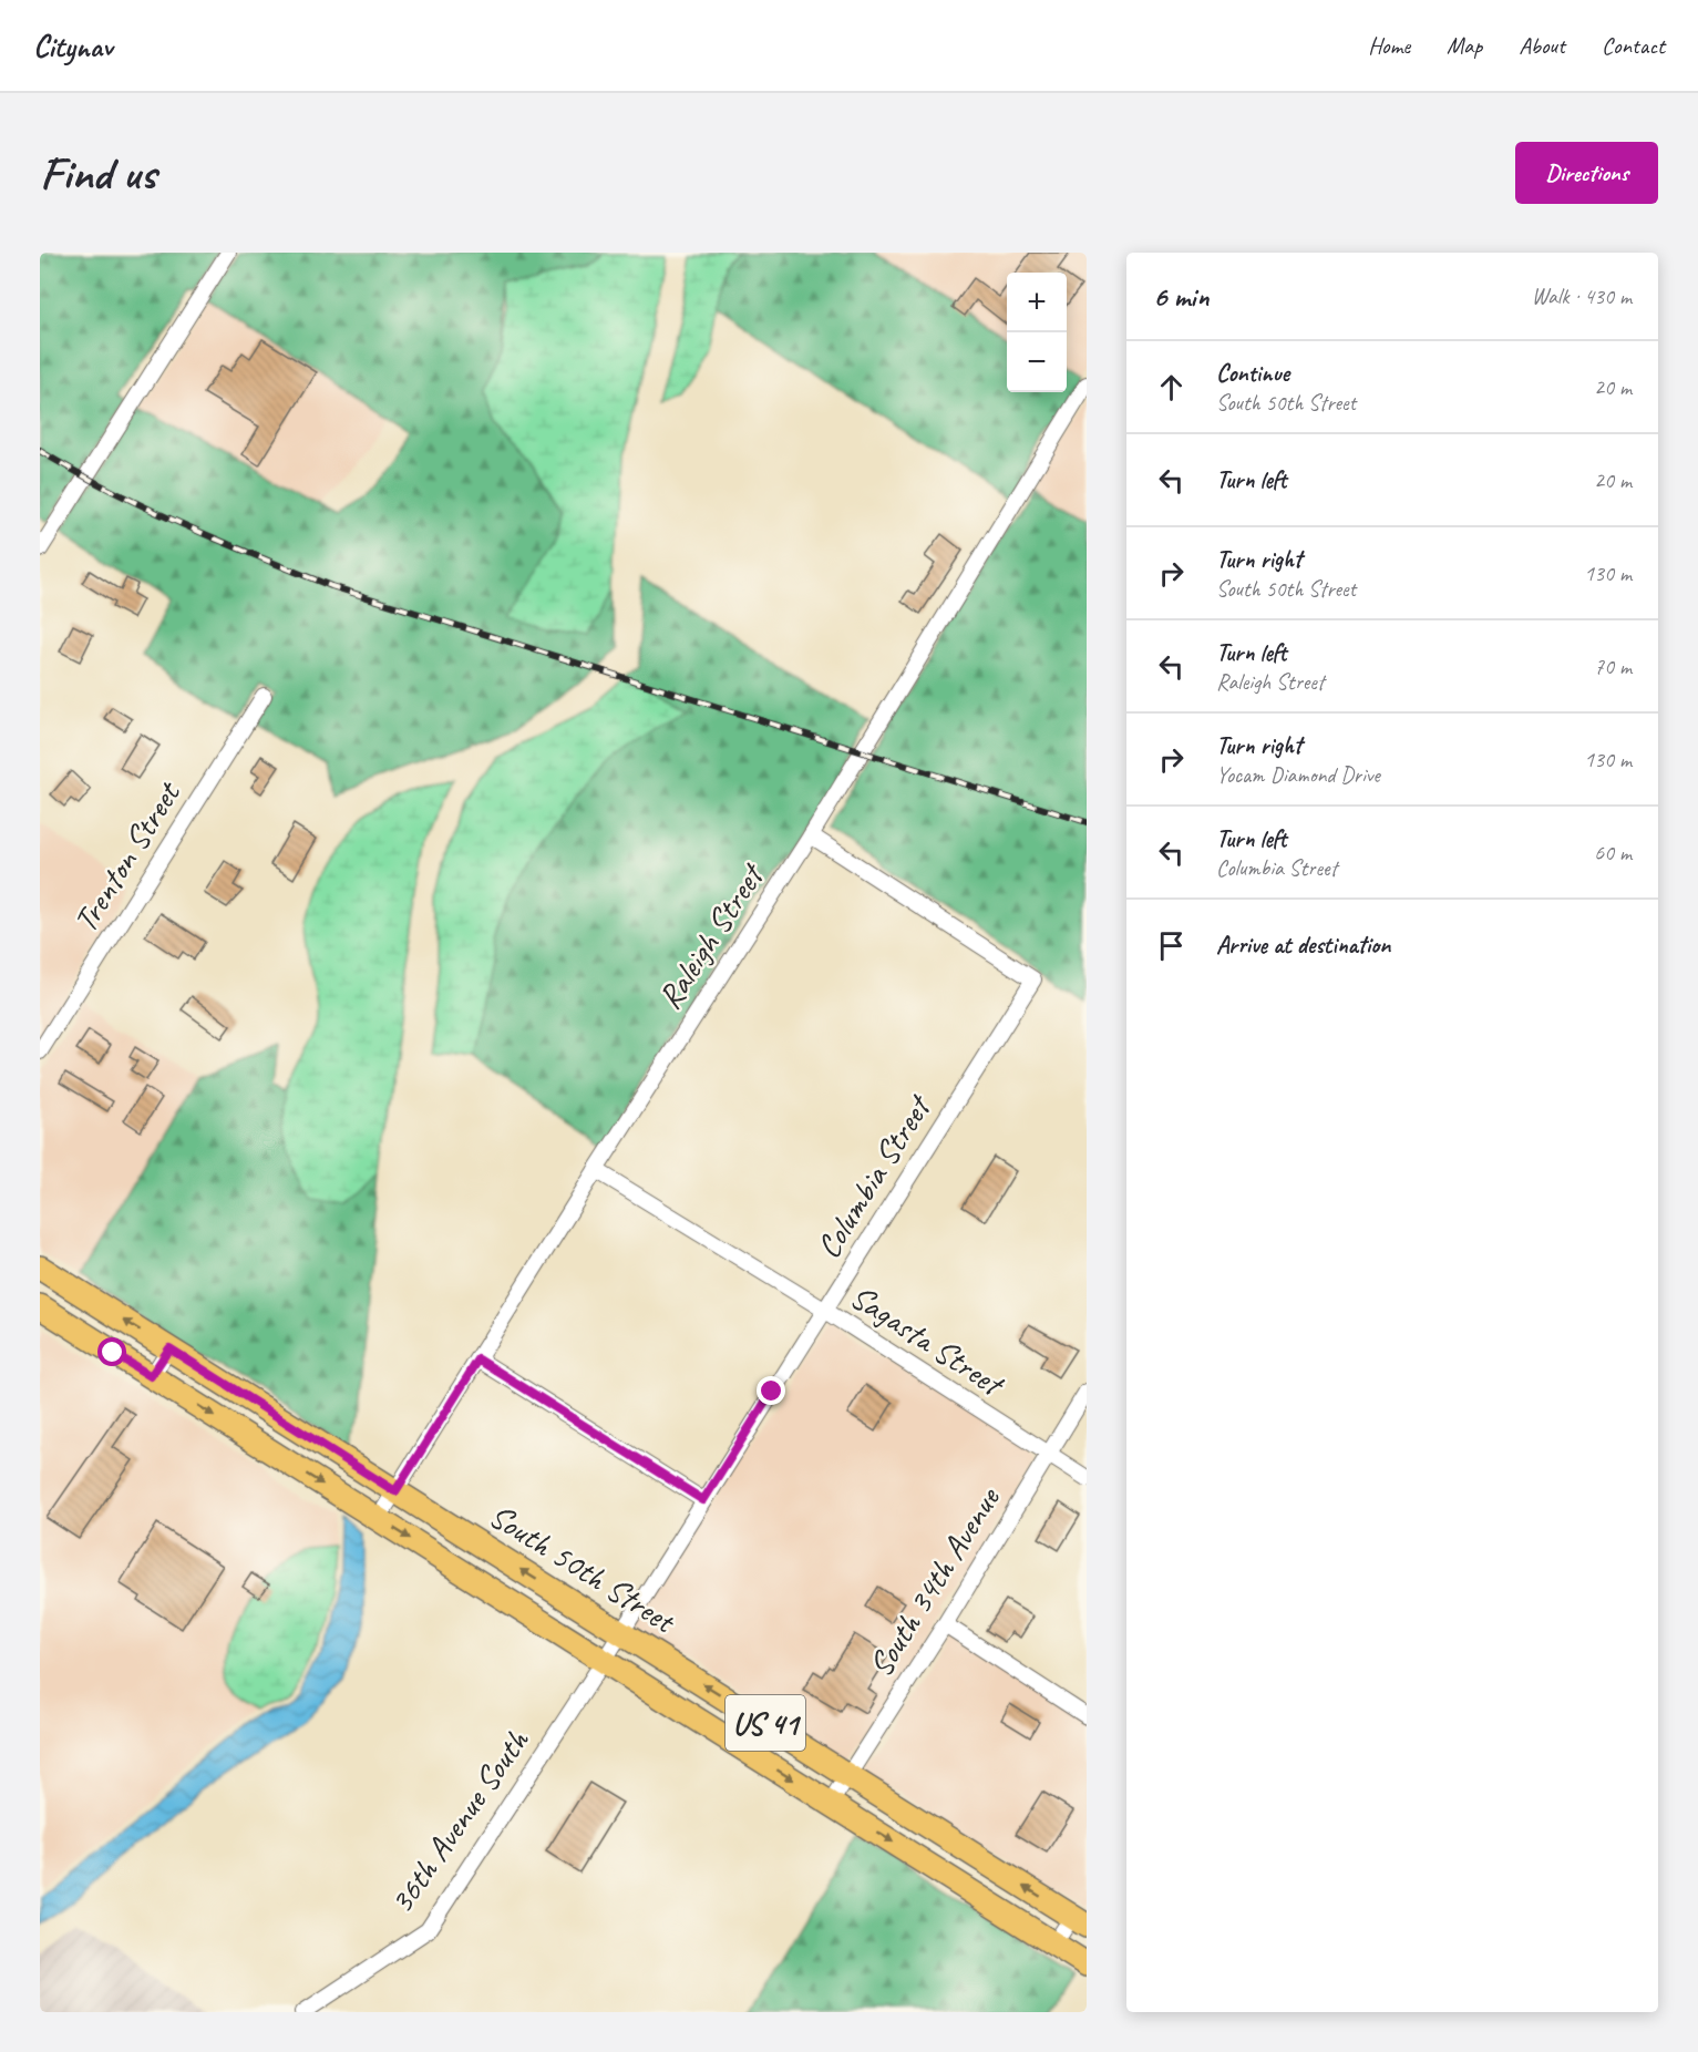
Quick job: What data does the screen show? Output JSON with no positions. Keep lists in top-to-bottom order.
{
  "streets": {
    "main road": ["South 50th Street", "US 41"],
    "street": [
      "Trenton Street",
      "Raleigh Street",
      "Columbia Street",
      "Sagasta Street",
      "South 34th Avenue",
      "36th Avenue South"
    ]
  },
  "crossings": [
    ["Raleigh Street", "Columbia Street"],
    ["Raleigh Street", "Sagasta Street"],
    ["Raleigh Street", "South 50th Street"],
    ["Columbia Street", "Sagasta Street"],
    ["Columbia Street", "South 50th Street"],
    ["Columbia Street", "36th Avenue South"],
    ["Sagasta Street", "South 34th Avenue"],
    ["South 50th Street", "South 34th Avenue"],
    ["South 50th Street", "36th Avenue South"]
  ],
  "page": {
    "header": "Citynav",
    "nav": [
      "Home",
      "Map",
      "About",
      "Contact"
    ],
    "buttons": "Directions",
    "title": "Find us",
    "heading": ["6 min", "Walk · 430 m"],
    "map_buttons": ["+", "−"],
    "list": [
      ["Continue", "South 50th Street", "20 m"],
      ["Turn left", "20 m"],
      ["Turn right", "South 50th Street", "130 m"],
      ["Turn left", "Raleigh Street", "70 m"],
      ["Turn right", "Yocam Diamond Drive", "130 m"],
      ["Turn left", "Columbia Street", "60 m"],
      "Arrive at destination"
    ]
  }
}
